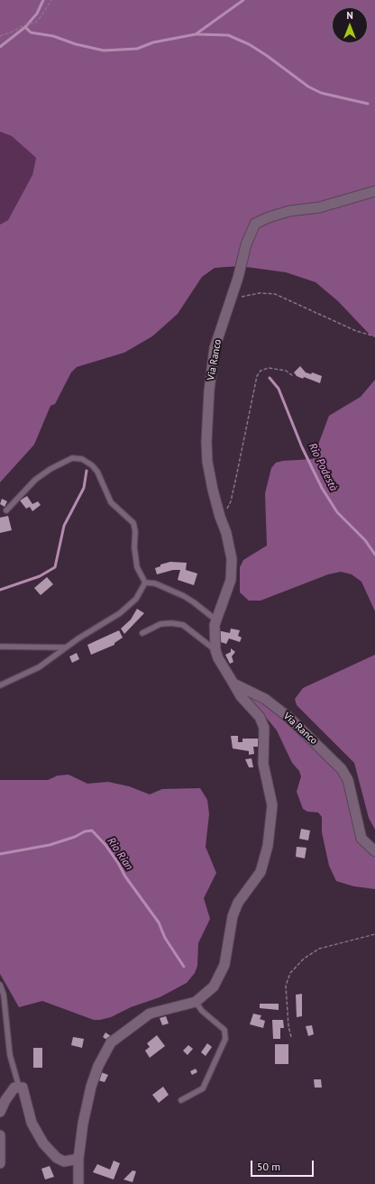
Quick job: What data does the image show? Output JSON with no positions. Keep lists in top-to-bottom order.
{
  "streets": {
    "street": ["Via Ranco"]
  },
  "water": ["Rio Podestà", "Rio Rian"],
  "scale_bar": "50 m",
  "north": "top"
}
